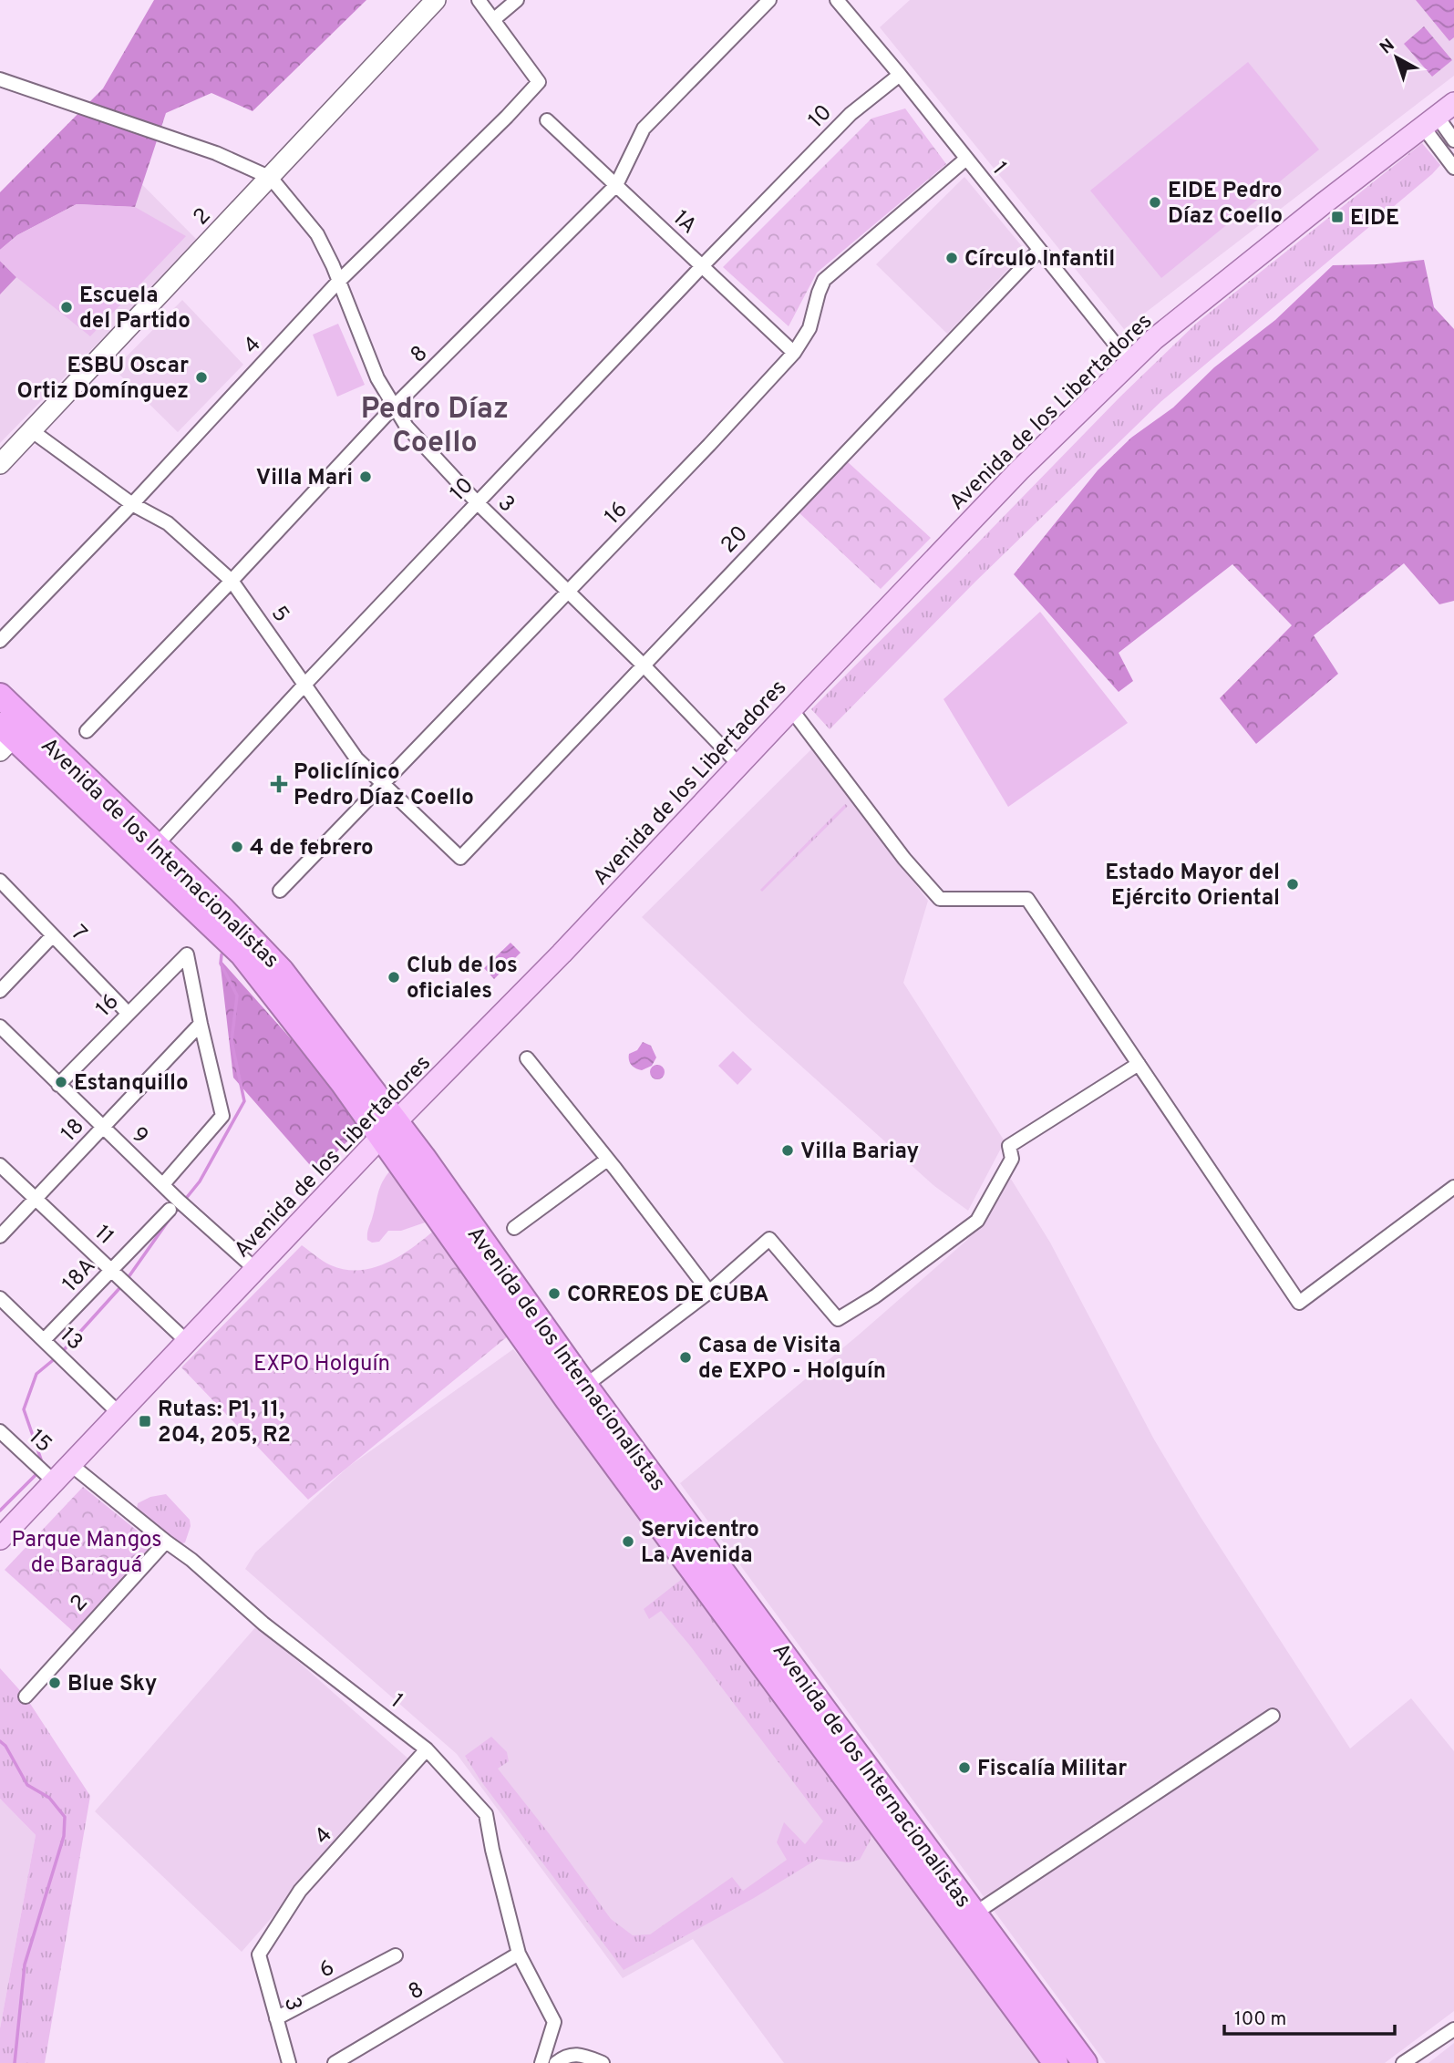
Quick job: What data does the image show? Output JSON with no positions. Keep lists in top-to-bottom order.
{
  "streets": {
    "highway": ["Avenida de los Internacionalistas"],
    "main road": ["Avenida de los Libertadores"],
    "street": [
      "10",
      "1",
      "2",
      "1A",
      "4",
      "8",
      "3",
      "16",
      "20",
      "5",
      "7",
      "18",
      "9",
      "11",
      "18A",
      "13",
      "15",
      "6"
    ]
  },
  "crossings": [
    ["10", "1"],
    ["10", "1A"],
    ["10", "3"],
    ["10", "5"],
    ["10", "Avenida de los Internacionalistas"],
    ["1", "2"],
    ["1", "4"],
    ["1", "8"],
    ["1", "Avenida de los Libertadores"],
    ["1", "16"],
    ["1", "20"],
    ["2", "3"],
    ["2", "5"],
    ["1A", "8"],
    ["1A", "16"],
    ["4", "3"],
    ["4", "5"],
    ["8", "3"],
    ["8", "5"],
    ["Avenida de los Libertadores", "3"],
    ["Avenida de los Libertadores", "Avenida de los Internacionalistas"],
    ["Avenida de los Libertadores", "9"],
    ["Avenida de los Libertadores", "15"],
    ["3", "16"],
    ["3", "20"],
    ["3", "6"],
    ["16", "5"],
    ["16", "7"],
    ["16", "18"],
    ["16", "9"],
    ["20", "5"],
    ["18", "9"],
    ["18", "11"],
    ["11", "18A"],
    ["18A", "13"]
  ],
  "districts": ["Pedro Díaz Coello"],
  "parks": ["EXPO Holguín", "Parque Mangos de Baraguá"],
  "places": {
    "other": [
      "EIDE Pedro Díaz Coello",
      "Círculo Infantil",
      "Escuela del Partido",
      "ESBU Oscar Ortiz Domínguez",
      "Villa Mari",
      "4 de febrero",
      "Estado Mayor del Ejército Oriental",
      "Club de los oficiales",
      "Estanquillo",
      "Villa Bariay",
      "CORREOS DE CUBA",
      "Casa de Visita de EXPO - Holguín",
      "Servicentro La Avenida",
      "Blue Sky",
      "Fiscalía Militar"
    ],
    "transit": ["EIDE", "Rutas: P1, 11, 204, 205, R2"],
    "health": ["Policlínico Pedro Díaz Coello"]
  },
  "scale_bar": "100 m",
  "north": "top left"
}
